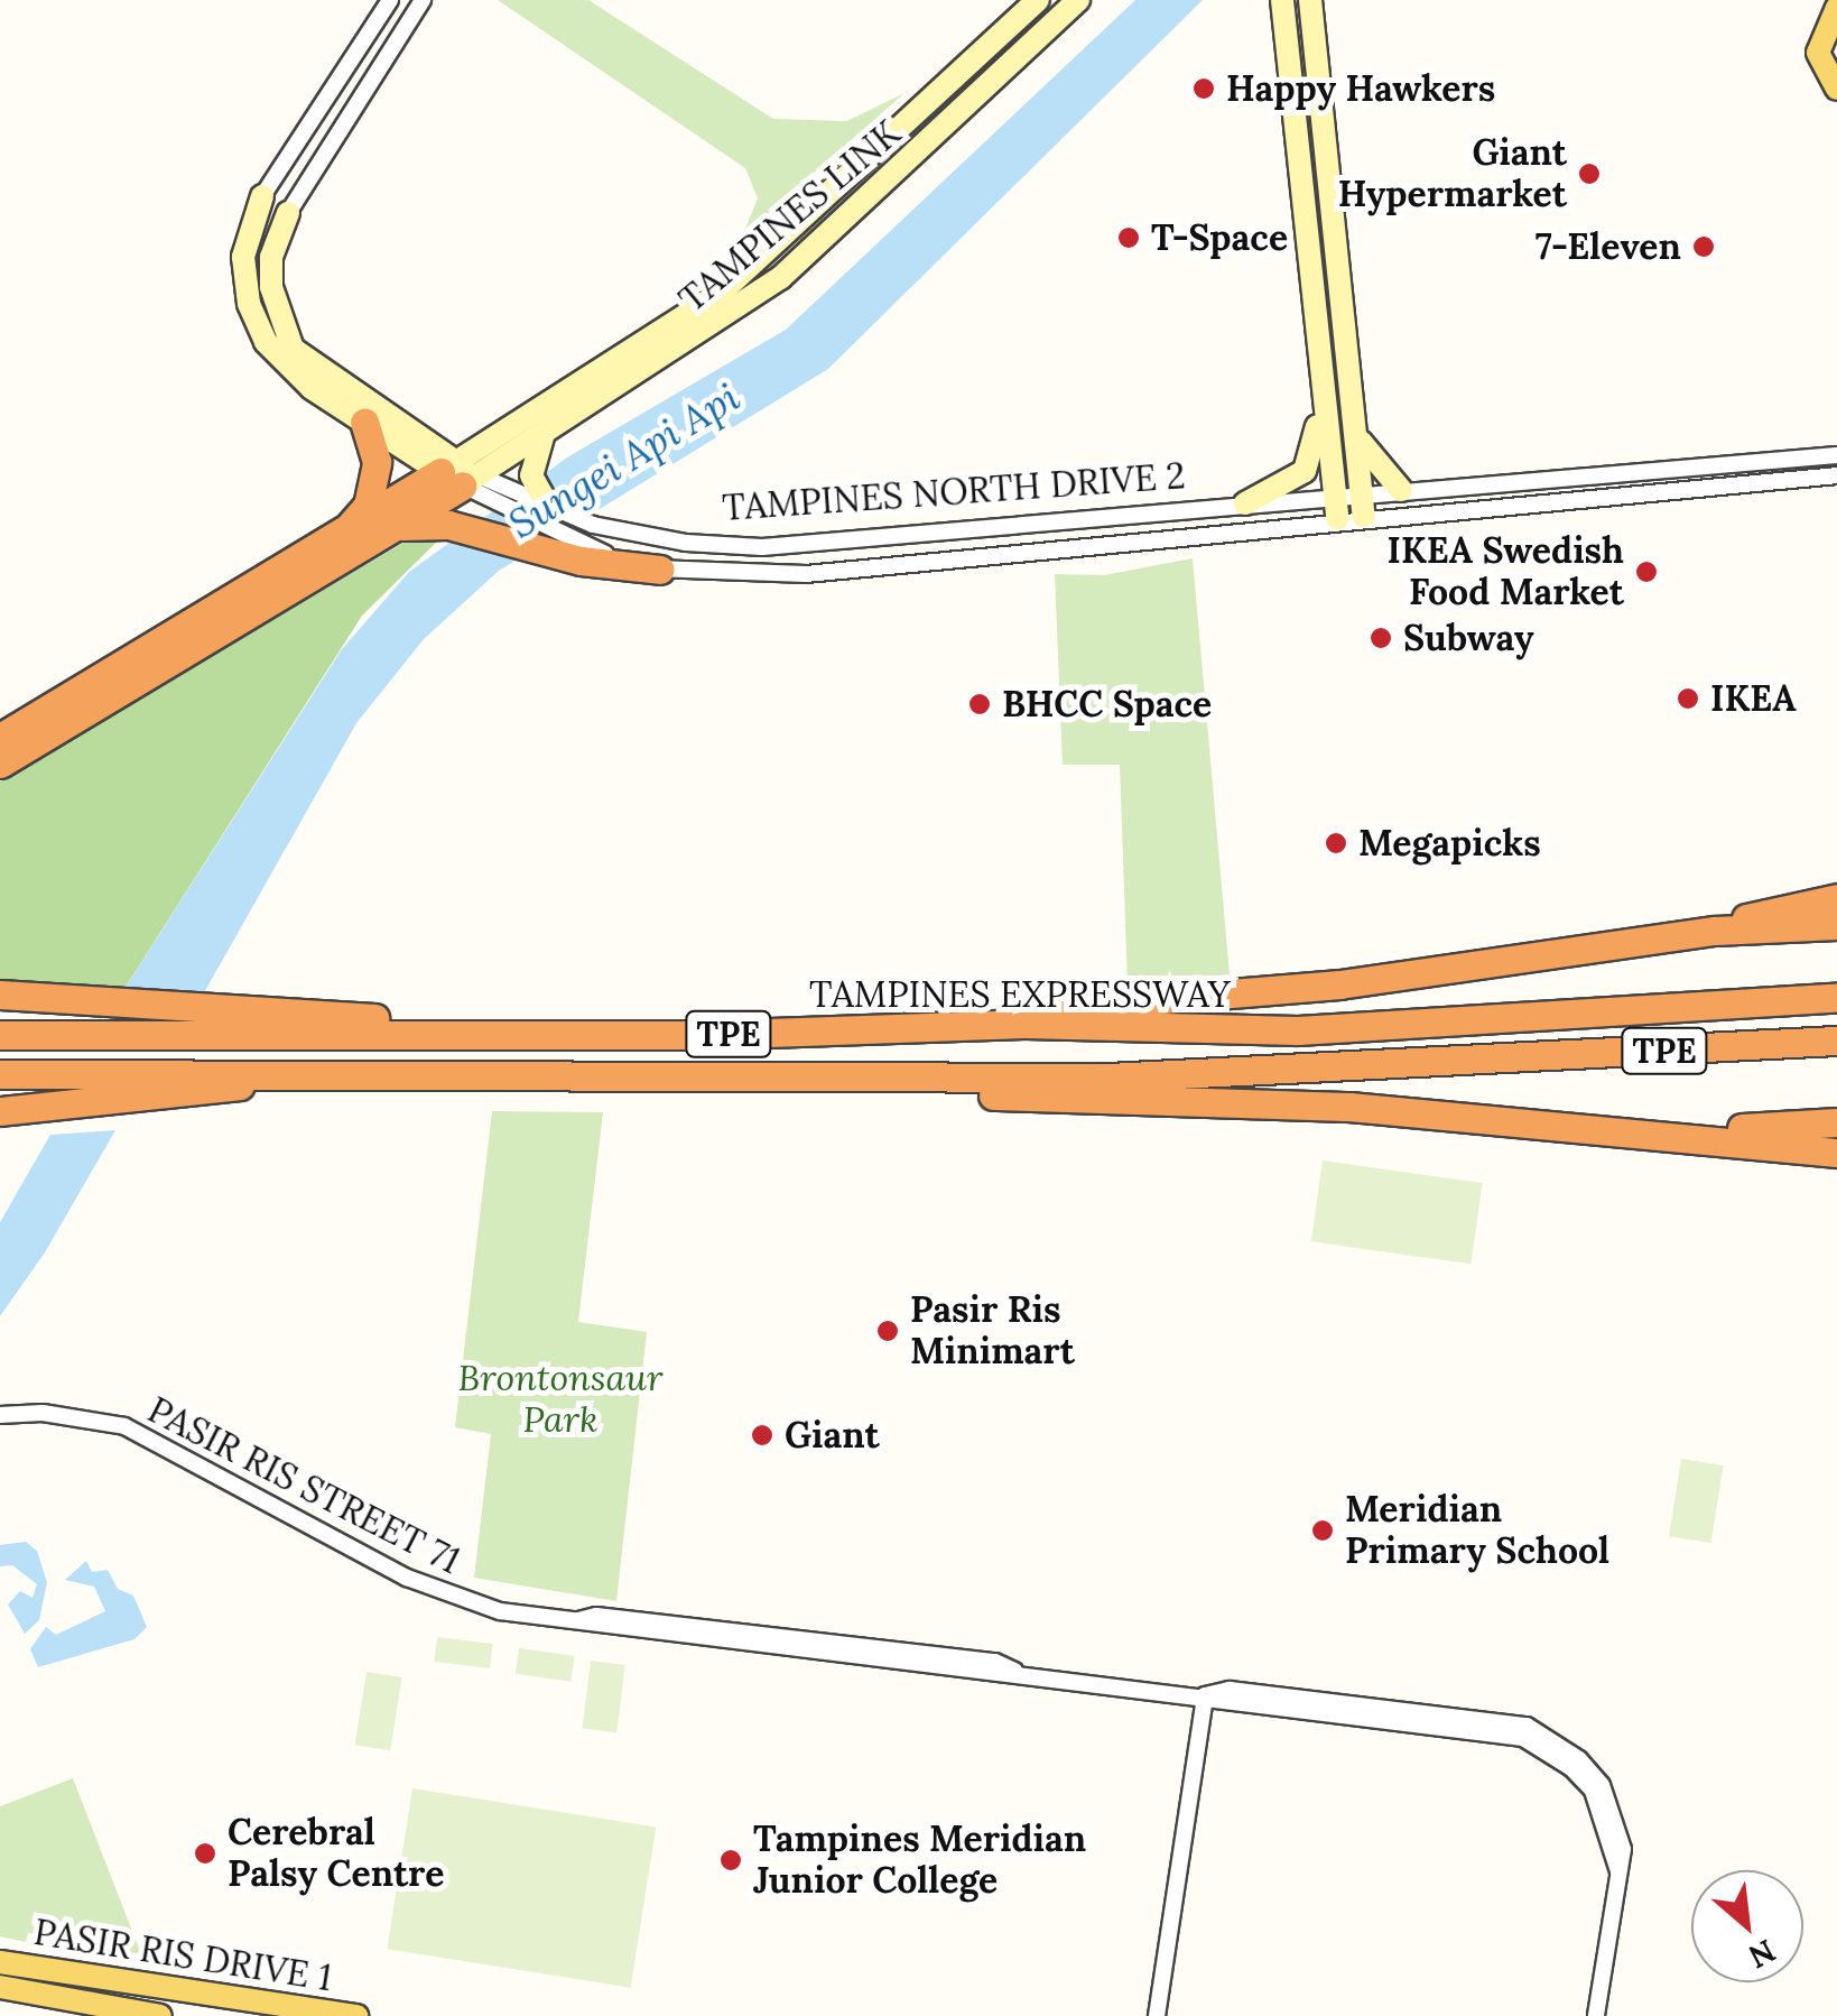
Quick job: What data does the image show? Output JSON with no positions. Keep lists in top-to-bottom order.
{
  "streets": {
    "highway": ["TAMPINES EXPRESSWAY", "TPE"],
    "main road": ["PASIR RIS DRIVE 1"],
    "street": ["TAMPINES LINK", "TAMPINES NORTH DRIVE 2", "PASIR RIS STREET 71"]
  },
  "crossings": [
    ["TAMPINES LINK", "TAMPINES NORTH DRIVE 2"]
  ],
  "water": ["Sungei Api Api"],
  "parks": ["Brontonsaur Park"],
  "places": [
    "Happy Hawkers",
    "Giant Hypermarket",
    "T-Space",
    "7-Eleven",
    "IKEA Swedish Food Market",
    "Subway",
    "IKEA",
    "BHCC Space",
    "Megapicks",
    "Pasir Ris Minimart",
    "Giant",
    "Meridian Primary School",
    "Cerebral Palsy Centre",
    "Tampines Meridian Junior College"
  ],
  "north": "bottom right"
}
